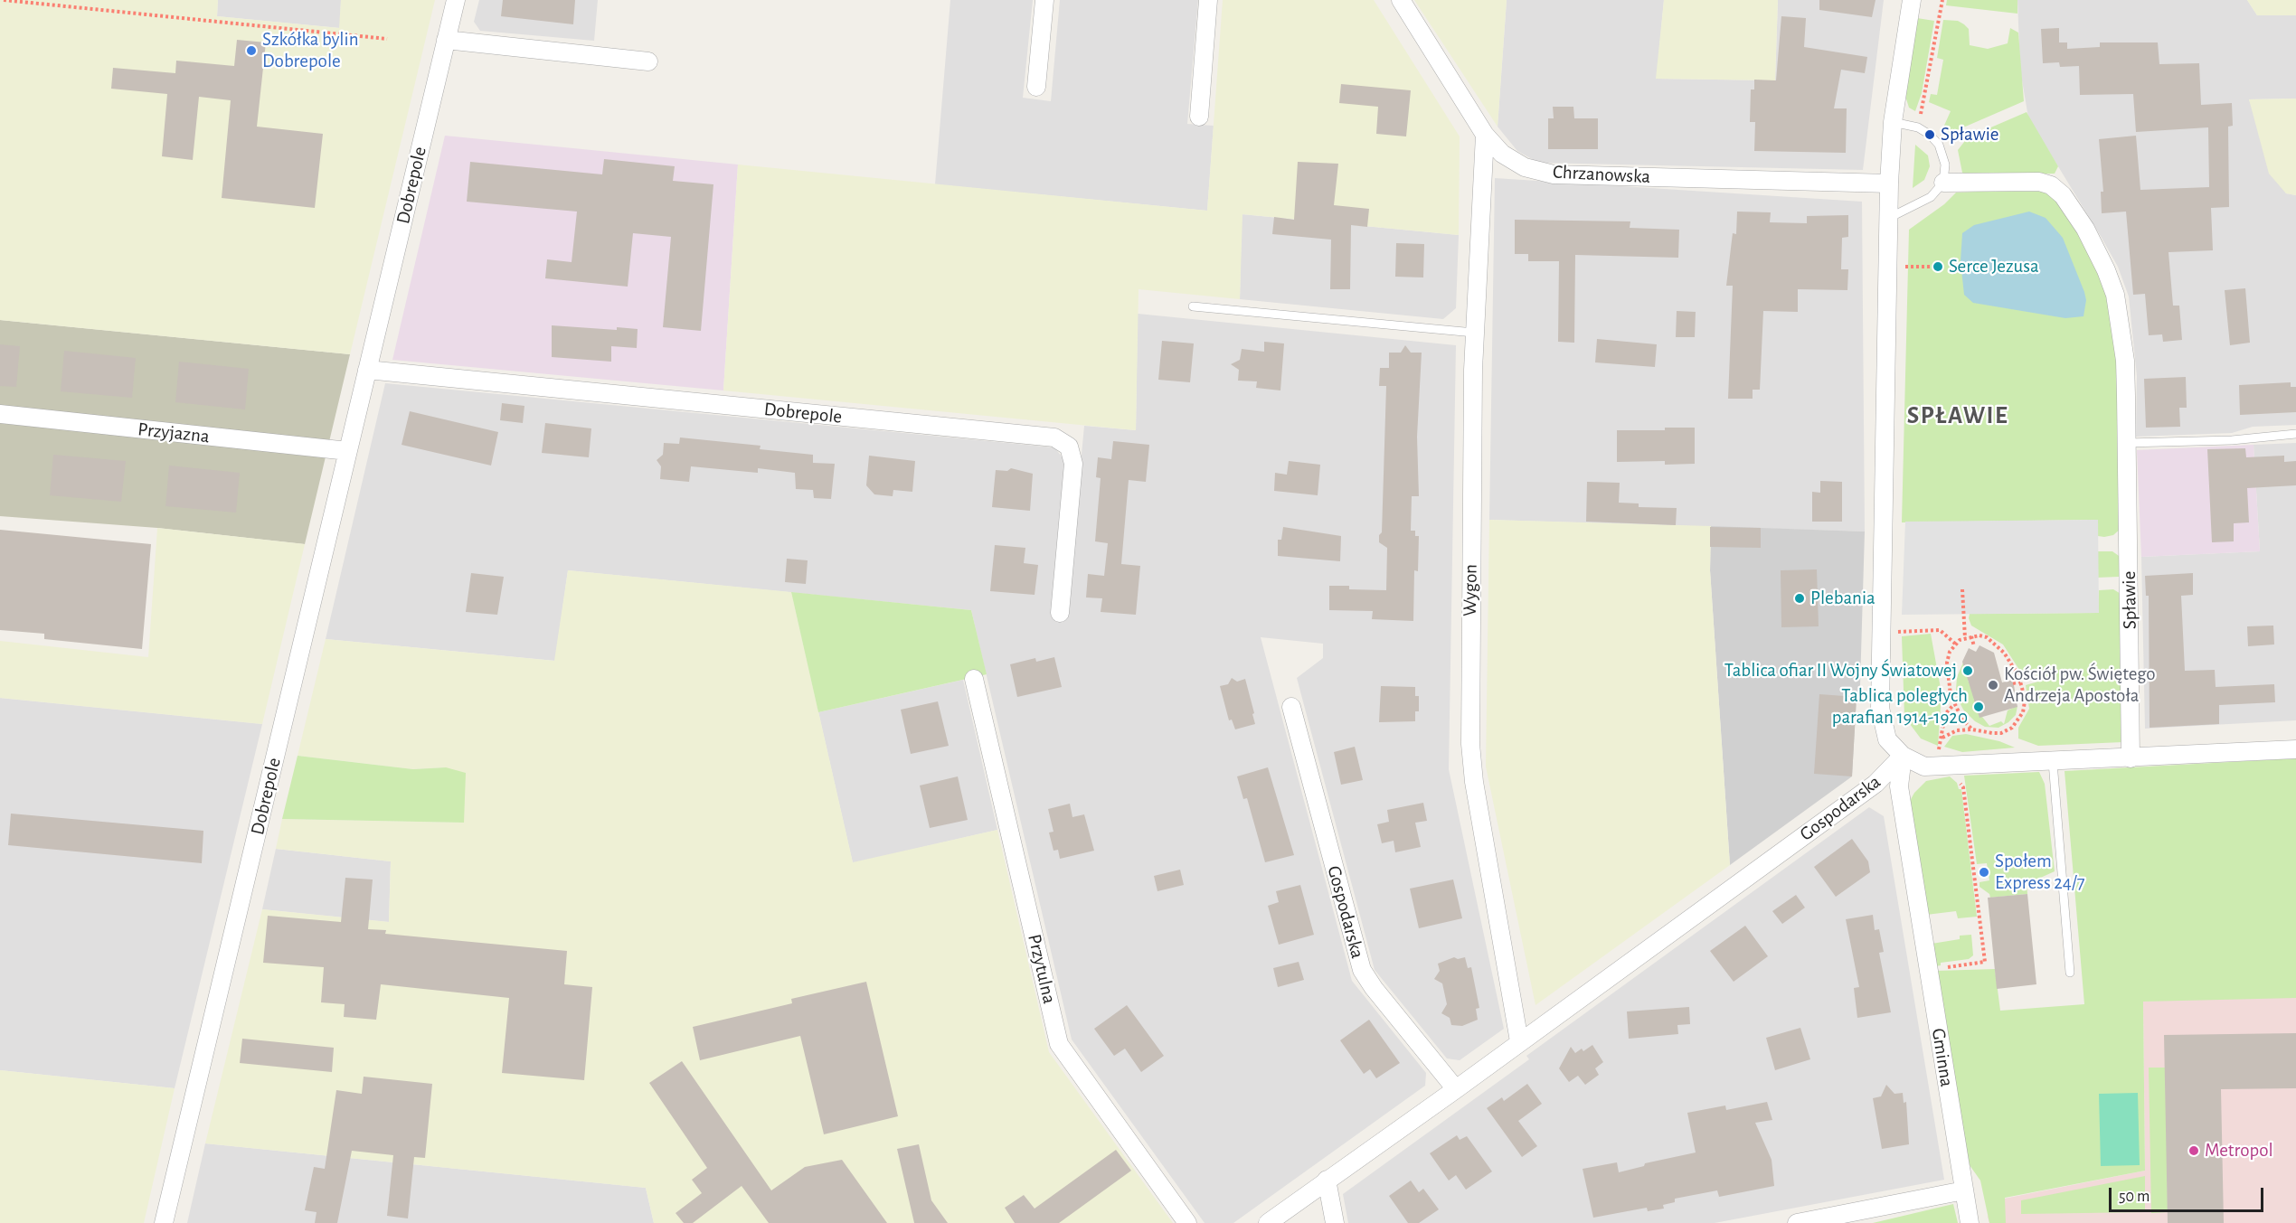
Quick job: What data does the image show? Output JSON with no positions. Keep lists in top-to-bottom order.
{
  "streets": {
    "street": [
      "Chrzanowska",
      "Dobrepole",
      "Przyjazna",
      "Wygon",
      "Spławie",
      "Gospodarska",
      "Przytulna",
      "Gminna"
    ]
  },
  "crossings": [
    ["Chrzanowska", "Wygon"],
    ["Dobrepole", "Przyjazna"],
    ["Wygon", "Gospodarska"],
    ["Gospodarska", "Gminna"]
  ],
  "districts": ["SPŁAWIE"],
  "places": [
    "Szkółka bylin Dobrepole",
    "Spławie",
    "Serce Jezusa",
    "Plebania",
    "Tablica ofiar II Wojny Światowej",
    "Kościół pw. Świętego Andrzeja Apostoła",
    "Tablica poległych parafian 1914-1920",
    "Społem Express 24/7",
    "Metropol"
  ],
  "scale_bar": "50 m"
}
